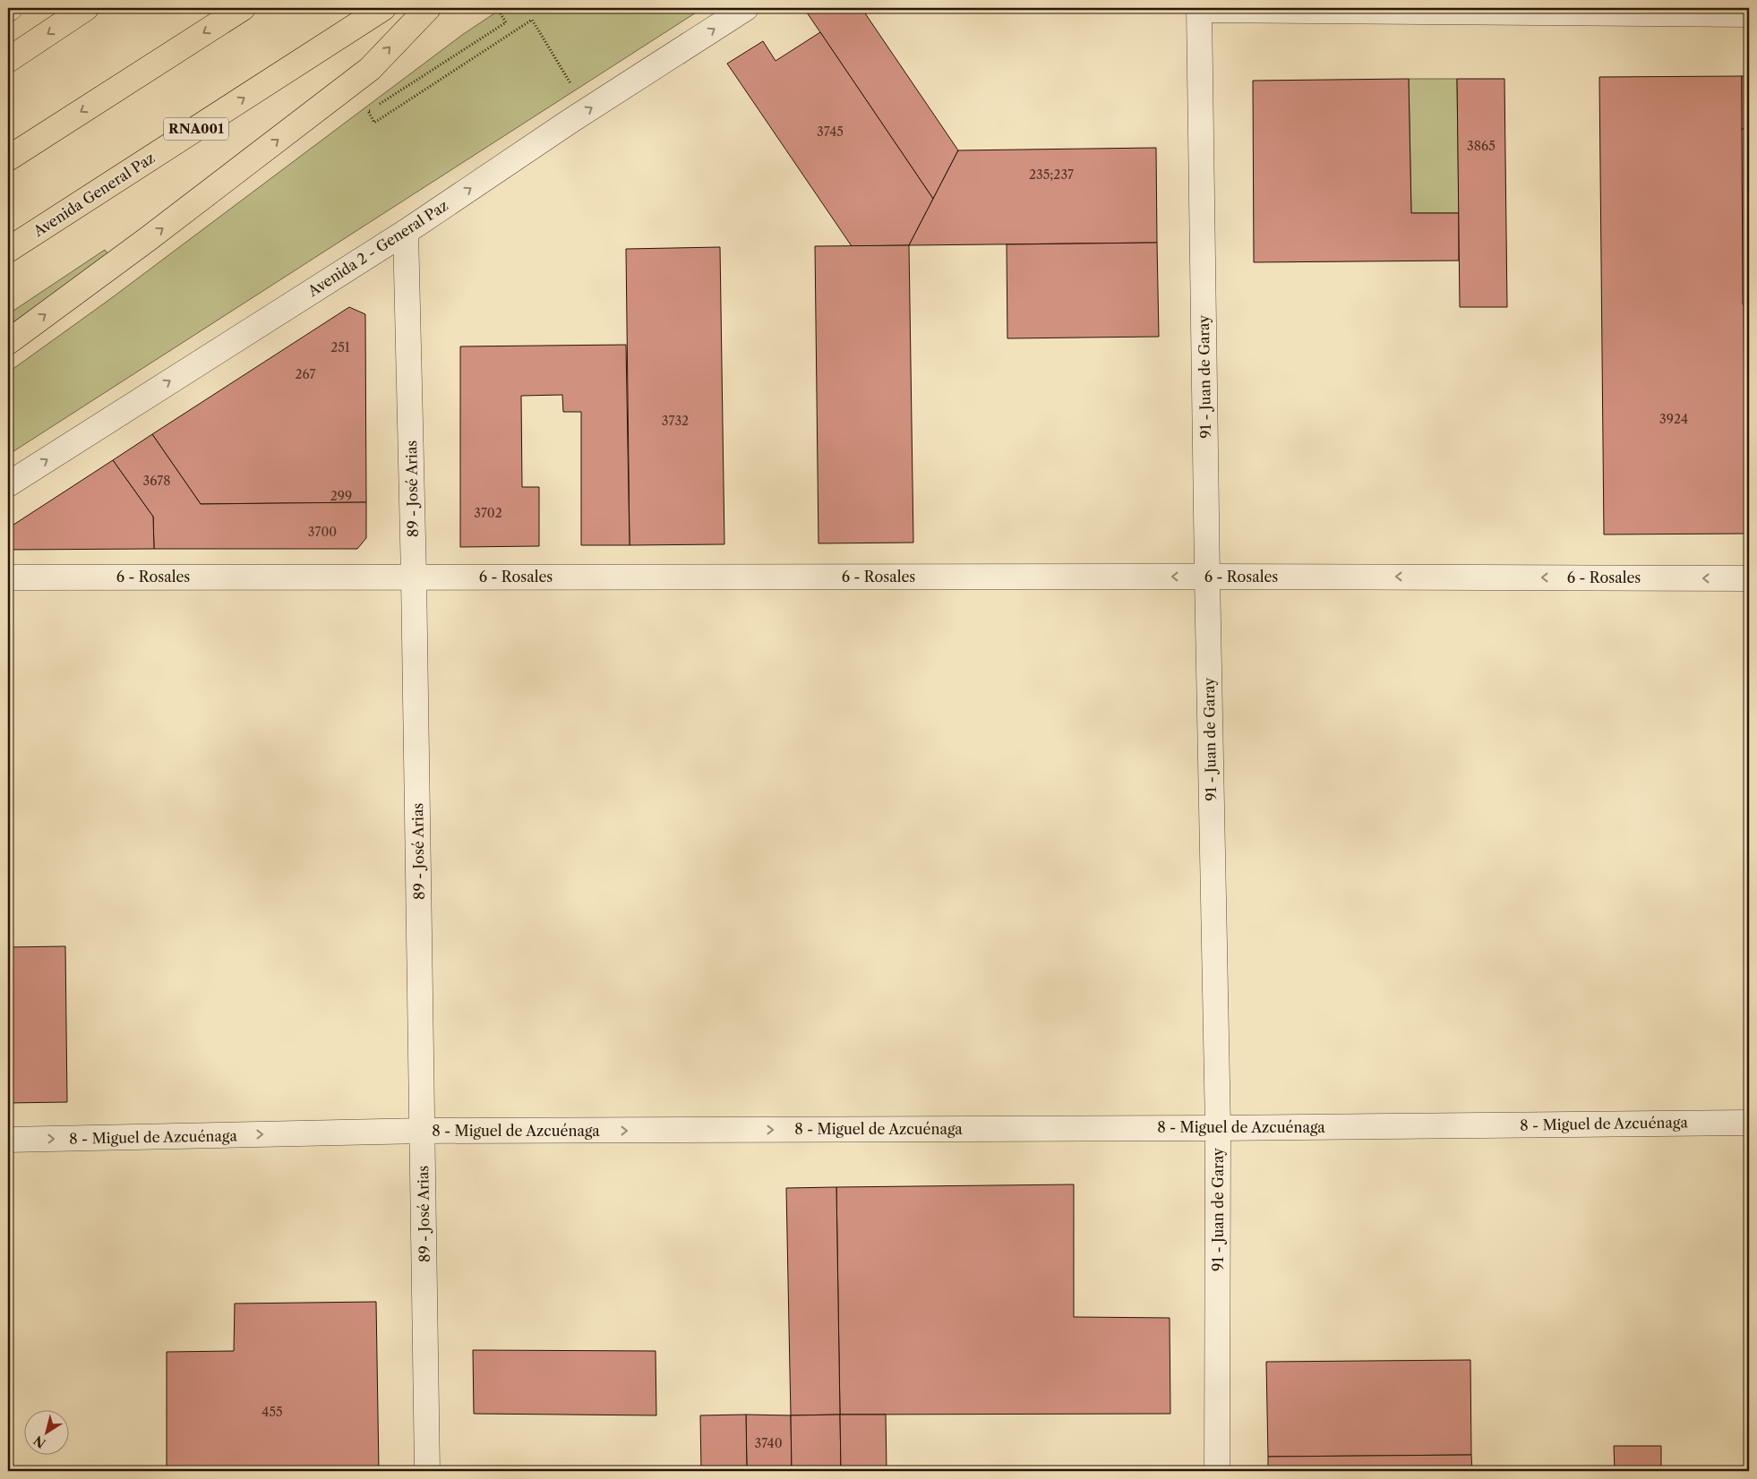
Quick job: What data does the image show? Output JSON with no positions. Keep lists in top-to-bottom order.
{
  "streets": {
    "highway": ["RNA001", "Avenida General Paz"],
    "street": [
      "Avenida 2 - General Paz",
      "91 - Juan de Garay",
      "89 - José Arias",
      "6 - Rosales",
      "8 - Miguel de Azcuénaga"
    ]
  },
  "crossings": [
    ["Avenida 2 - General Paz", "89 - José Arias"],
    ["91 - Juan de Garay", "6 - Rosales"],
    ["91 - Juan de Garay", "8 - Miguel de Azcuénaga"],
    ["89 - José Arias", "6 - Rosales"],
    ["89 - José Arias", "8 - Miguel de Azcuénaga"]
  ],
  "one_way": ["Avenida 2 - General Paz", "6 - Rosales", "8 - Miguel de Azcuénaga"],
  "house_numbers": [
    "3745",
    "3865",
    "235;237",
    "251",
    "267",
    "3924",
    "3732",
    "3678",
    "299",
    "3702",
    "3700",
    "455",
    "3740"
  ],
  "north": "bottom left"
}
